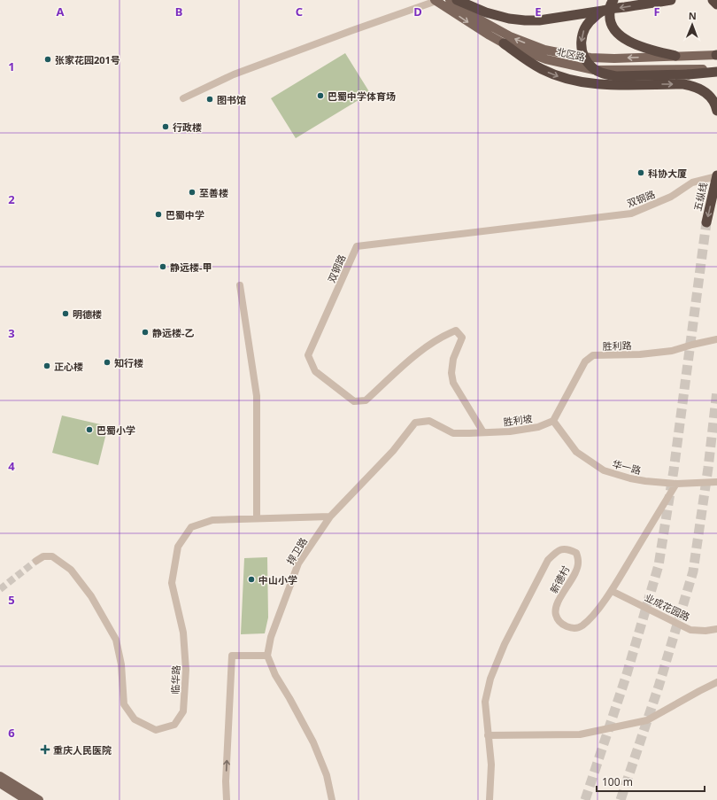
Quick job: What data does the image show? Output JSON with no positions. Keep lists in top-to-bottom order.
{
  "streets": {
    "highway": ["五纵线"],
    "main road": ["北区路"],
    "street": [
      "双钢路",
      "胜利路",
      "胜利坡",
      "华一路",
      "捍卫路",
      "新德村",
      "业成花园路",
      "临华路"
    ]
  },
  "crossings": [
    ["五纵线", "双钢路"],
    ["双钢路", "胜利坡"],
    ["双钢路", "捍卫路"],
    ["胜利路", "胜利坡"],
    ["胜利路", "华一路"],
    ["胜利坡", "华一路"],
    ["胜利坡", "捍卫路"],
    ["华一路", "新德村"],
    ["捍卫路", "临华路"],
    ["新德村", "业成花园路"]
  ],
  "one_way": ["五纵线"],
  "places": {
    "other": [
      "张家花园201号",
      "巴蜀中学体育场",
      "图书馆",
      "行政楼",
      "科协大厦",
      "至善楼",
      "巴蜀中学",
      "静远楼-甲",
      "明德楼",
      "静远楼-乙",
      "知行楼",
      "正心楼",
      "巴蜀小学",
      "中山小学"
    ],
    "health": ["重庆人民医院"]
  },
  "scale_bar": "100 m",
  "north": "top",
  "grid": {
    "columns": [
      "A",
      "B",
      "C",
      "D",
      "E",
      "F"
    ],
    "rows": [
      "1",
      "2",
      "3",
      "4",
      "5",
      "6"
    ]
  }
}
